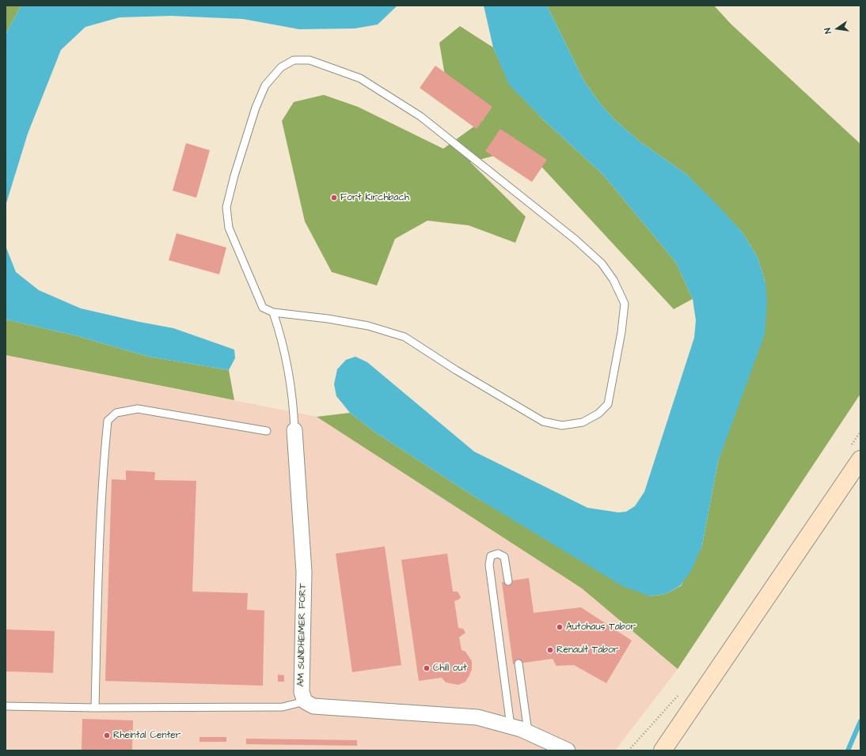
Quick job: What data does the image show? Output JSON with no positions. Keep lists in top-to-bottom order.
{
  "streets": {
    "street": ["AM SUNDHEIMER FORT"]
  },
  "places": [
    "Fort Kirchbach",
    "Autohaus Tabor",
    "Renault Tabor",
    "Chill out",
    "Rheintal Center"
  ],
  "north": "left"
}
